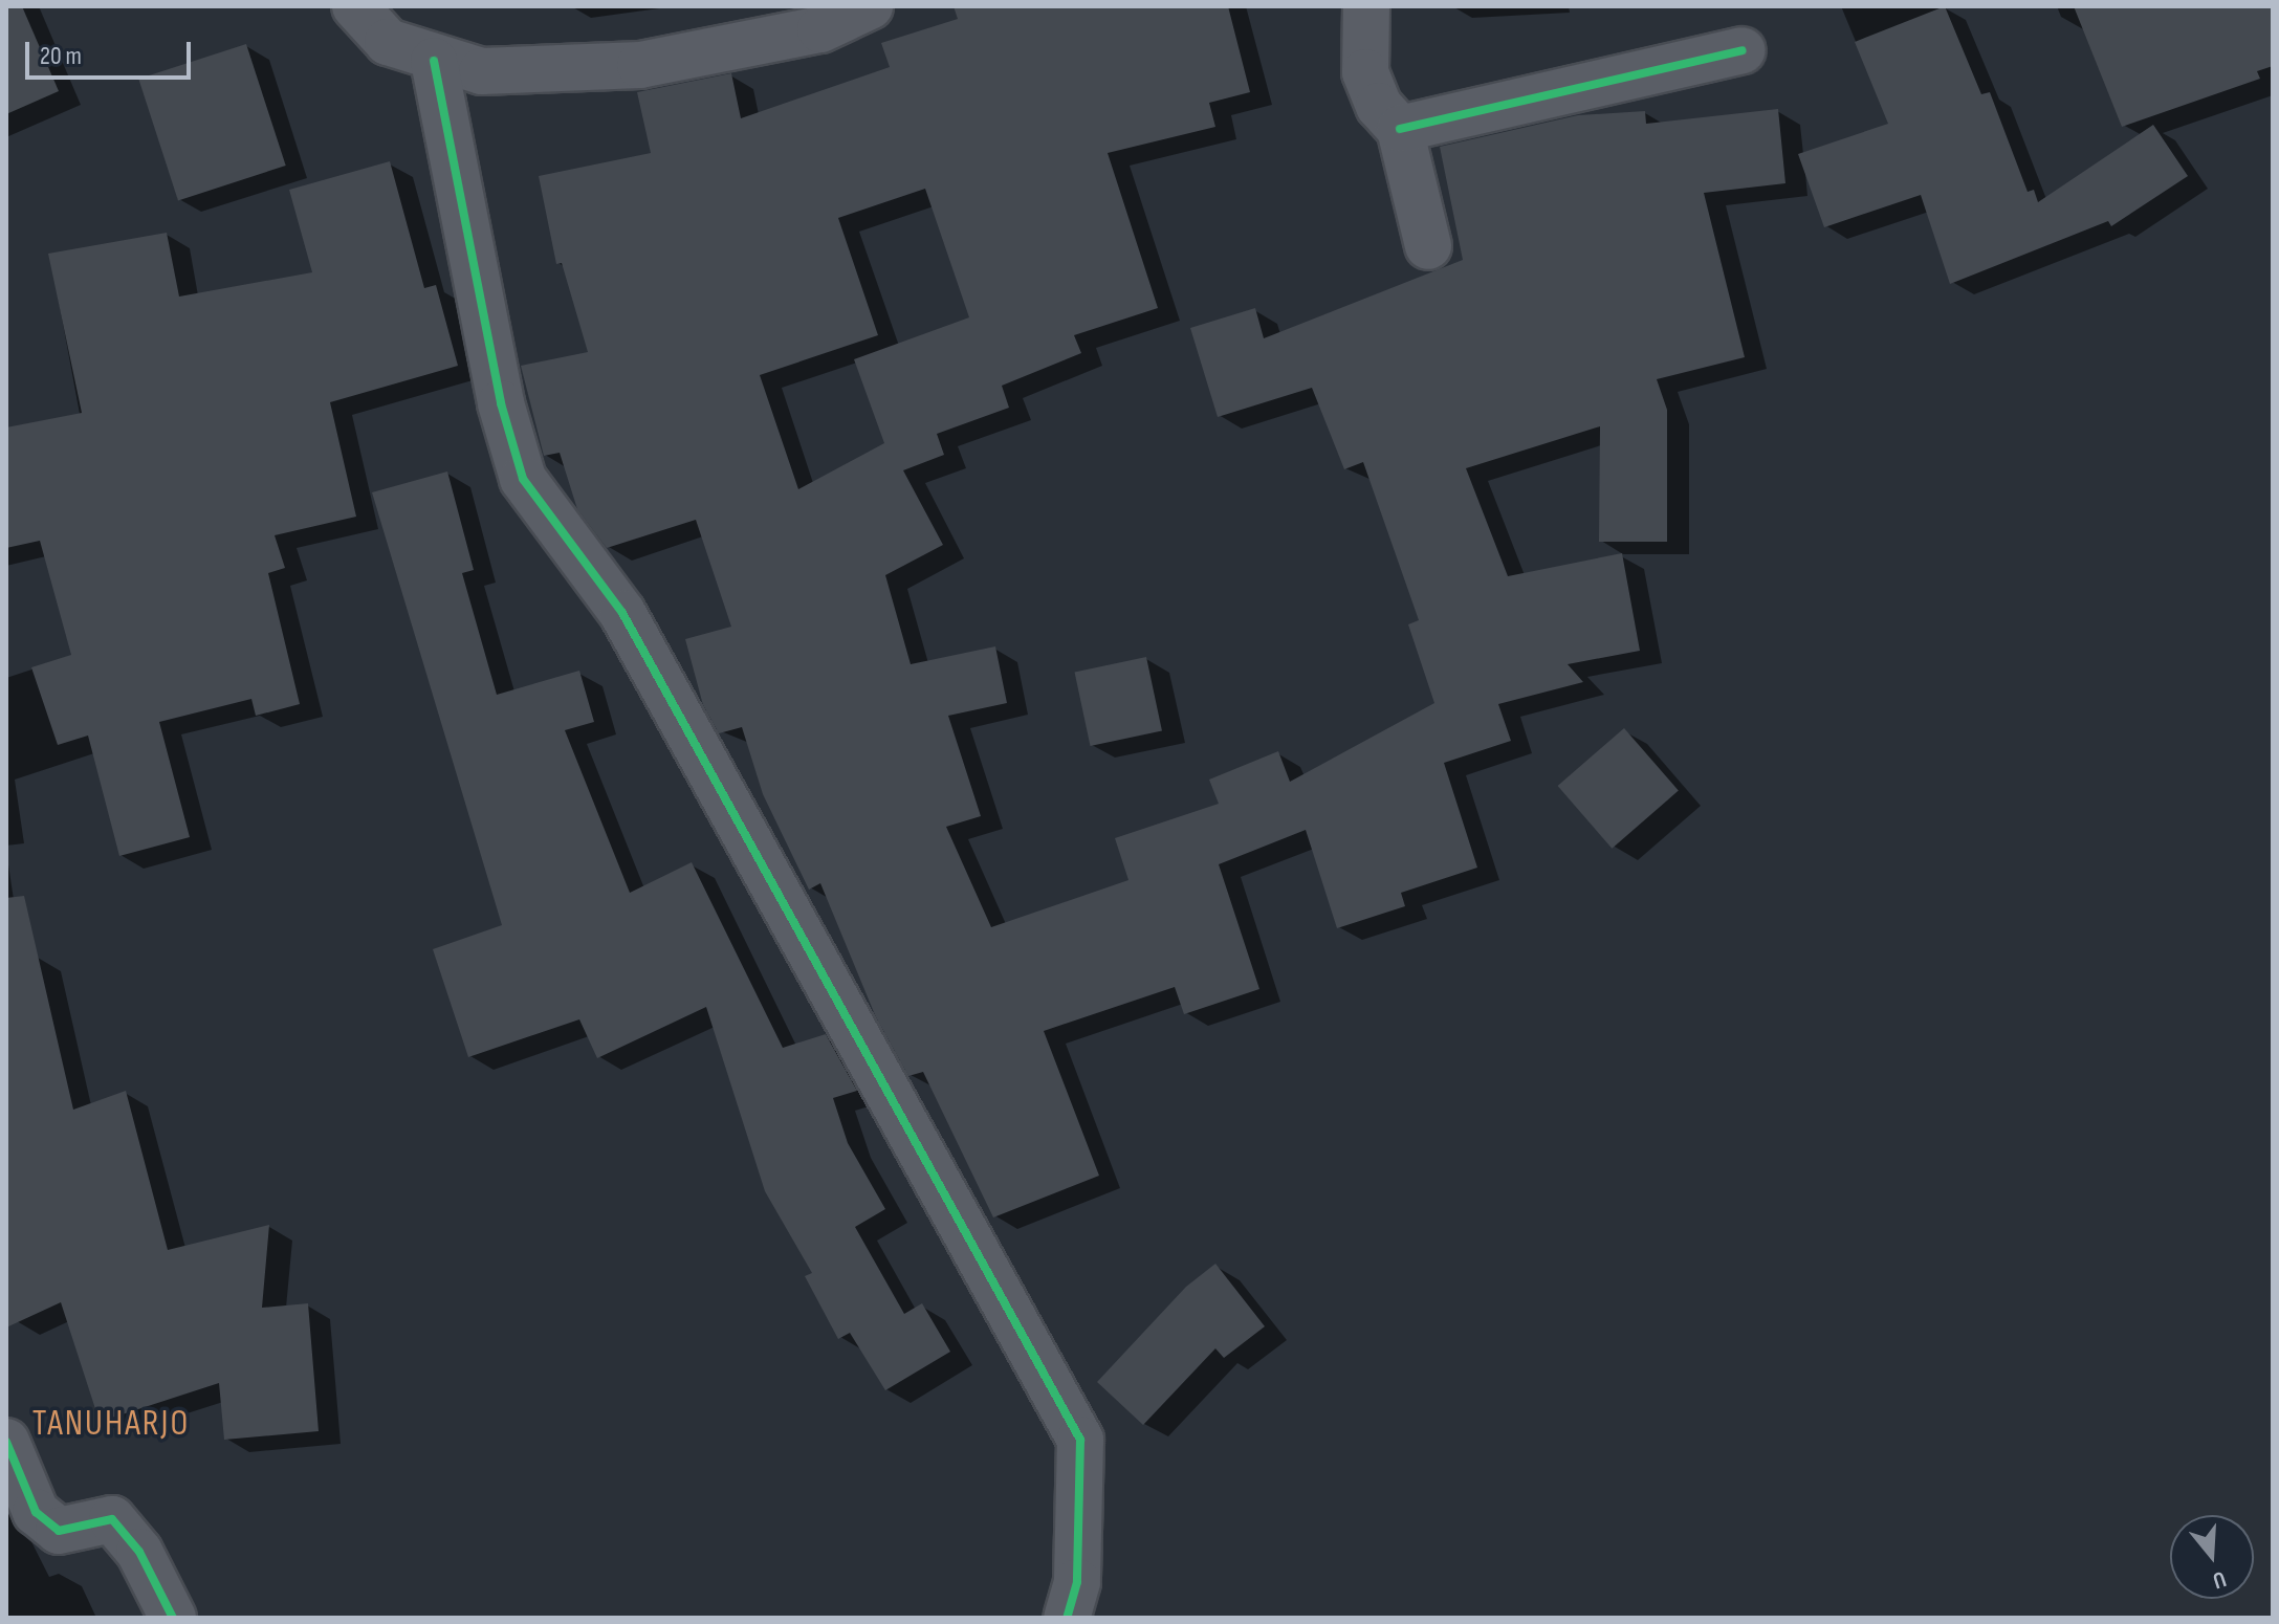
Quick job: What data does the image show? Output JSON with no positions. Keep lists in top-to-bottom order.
{
  "districts": ["TANUHARJO"],
  "scale_bar": "20 m",
  "north": "bottom"
}
